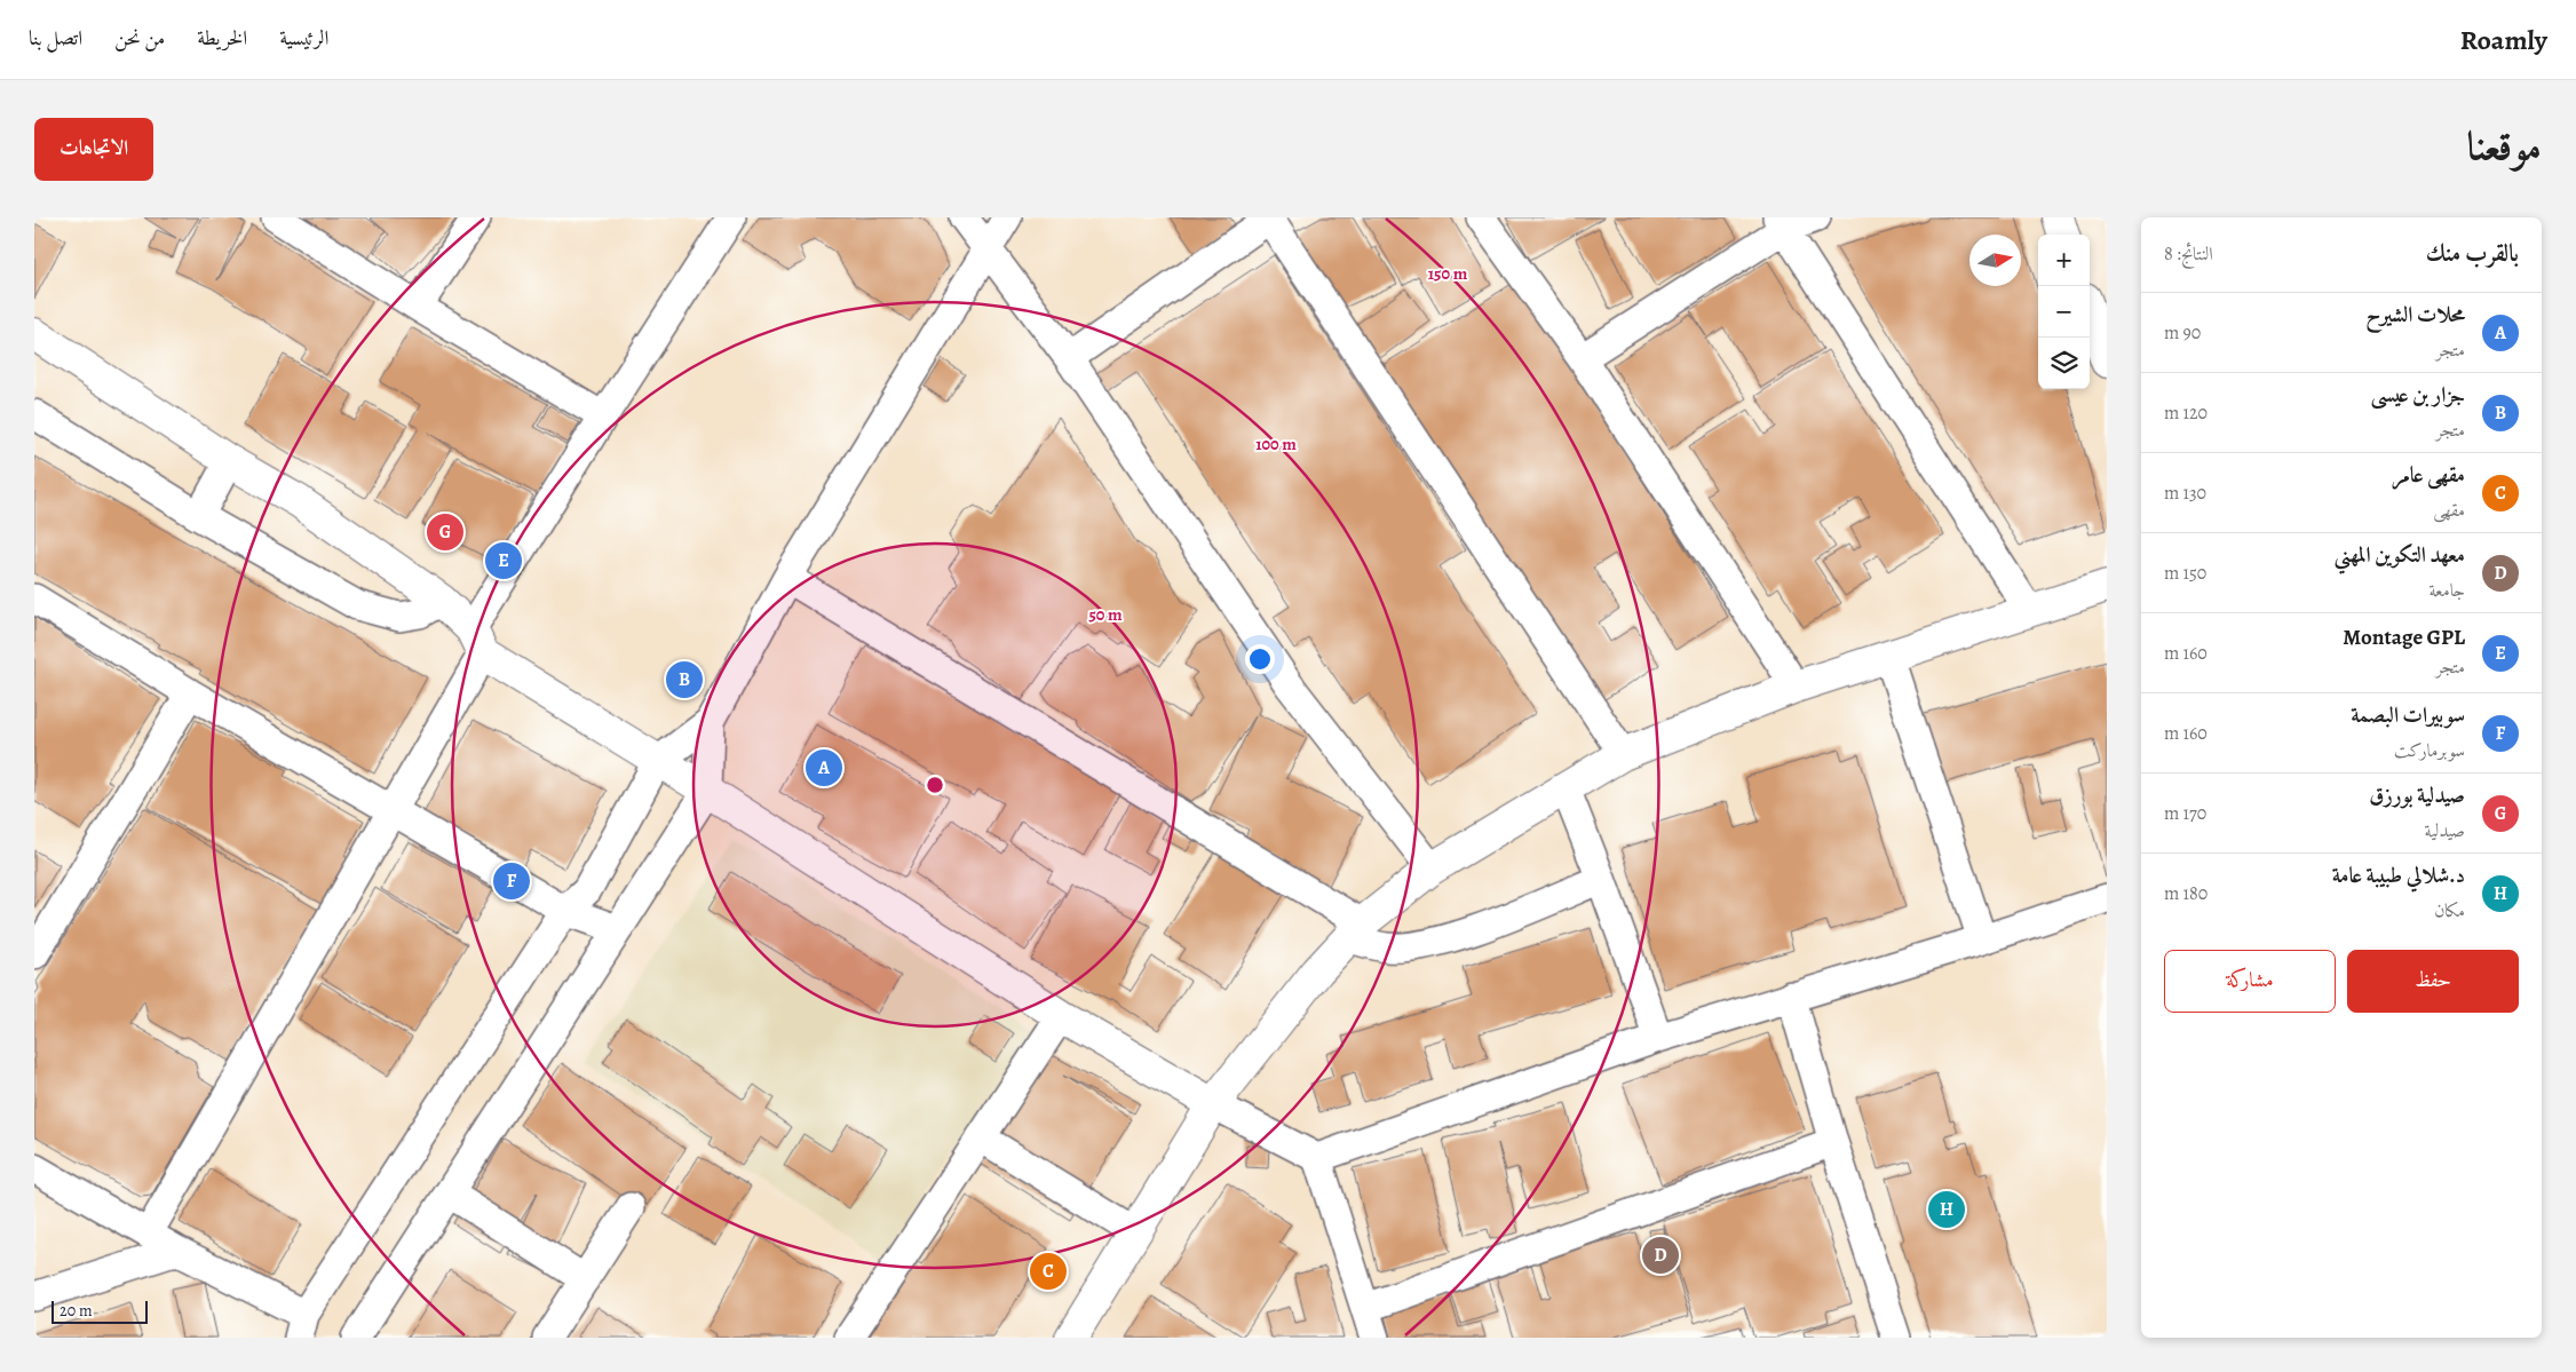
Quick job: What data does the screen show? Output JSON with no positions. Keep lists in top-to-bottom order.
{
  "scale_bar": "20 m",
  "north": "right",
  "page": {
    "header": "Roamly",
    "nav": [
      "الرئيسية",
      "الخريطة",
      "من نحن",
      "اتصل بنا"
    ],
    "title": "موقعنا",
    "buttons": [
      "الاتجاهات",
      ["حفظ", "مشاركة"]
    ],
    "heading": ["بالقرب منك", "النتائج: 8"],
    "map_buttons": ["+", "−"],
    "list": [
      {
        "mark": "A",
        "name": "محلات الشيرح",
        "note": "متجر",
        "value": "90 m"
      },
      {
        "mark": "B",
        "name": "جزار بن عيسى",
        "note": "متجر",
        "value": "120 m"
      },
      {
        "mark": "C",
        "name": "مقهى عامر",
        "note": "مقهى",
        "value": "130 m"
      },
      {
        "mark": "D",
        "name": "معهد التكوين المهني",
        "note": "جامعة",
        "value": "150 m"
      },
      {
        "mark": "E",
        "name": "Montage GPL",
        "note": "متجر",
        "value": "160 m"
      },
      {
        "mark": "F",
        "name": "سوبيرات البصمة",
        "note": "سوبرماركت",
        "value": "160 m"
      },
      {
        "mark": "G",
        "name": "صيدلية بورزق",
        "note": "صيدلية",
        "value": "170 m"
      },
      {
        "mark": "H",
        "name": "د.شلالي طبيبة عامة",
        "note": "مكان",
        "value": "180 m"
      }
    ],
    "pins": [
      "G",
      "E",
      "B",
      "A",
      "F",
      "H",
      "D",
      "C"
    ],
    "scale": "20 m"
  },
  "rings": ["150 m", "100 m", "50 m"]
}
